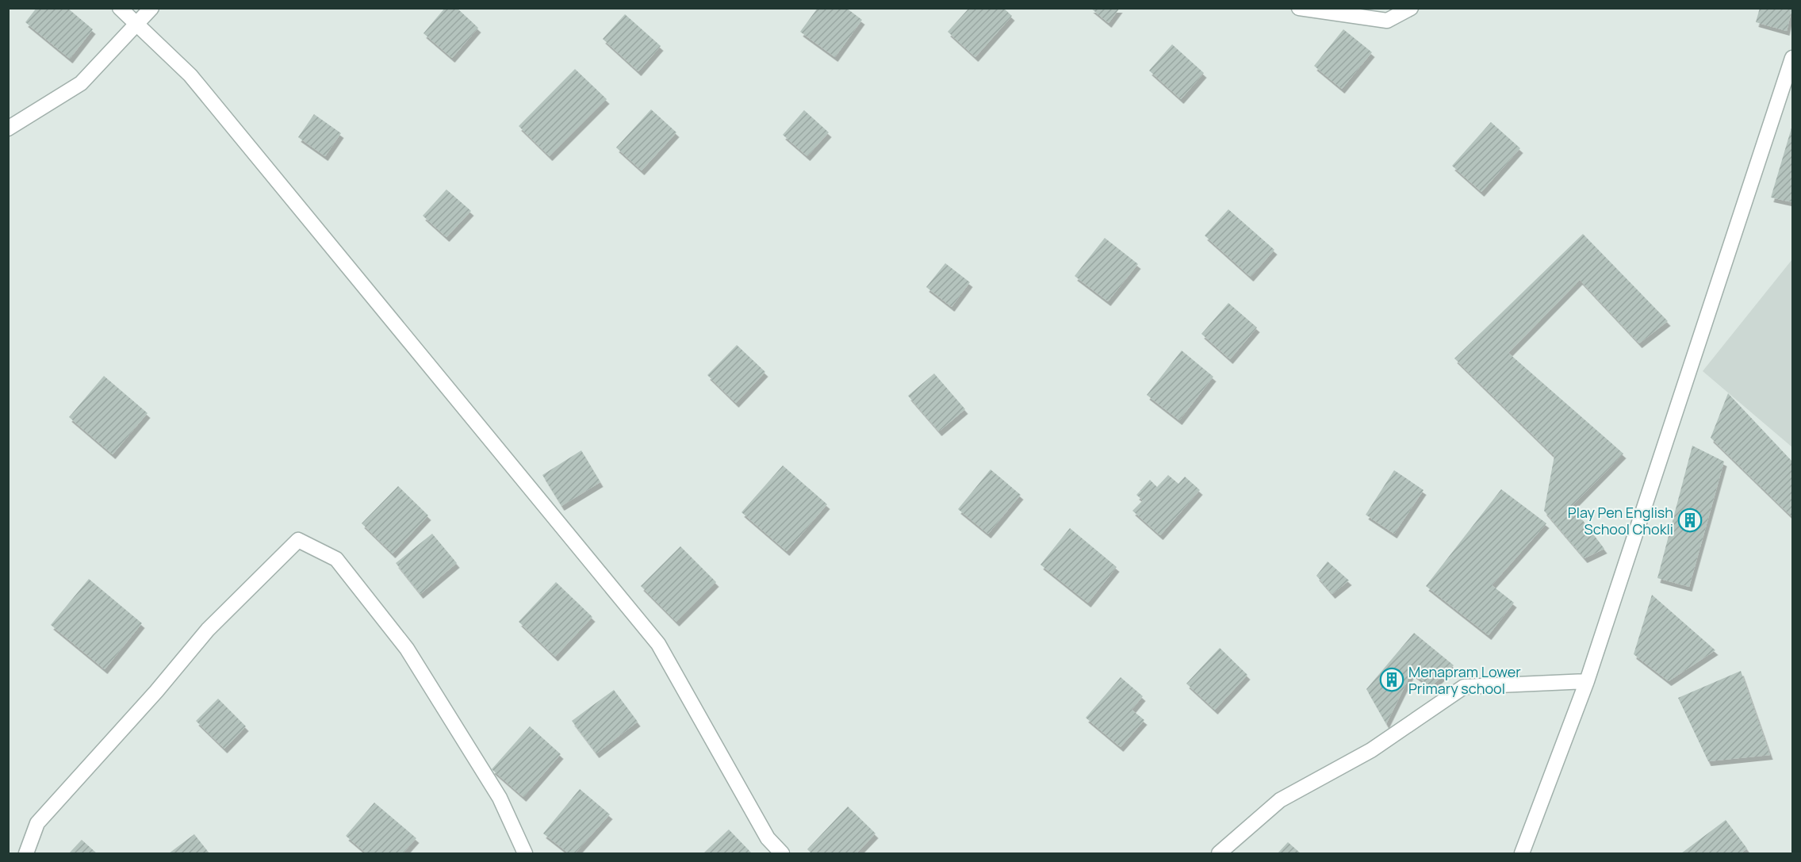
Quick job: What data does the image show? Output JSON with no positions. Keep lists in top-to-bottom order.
{
  "places": {
    "building": ["Play Pen English School Chokli", "Menapram Lower Primary school"]
  }
}
